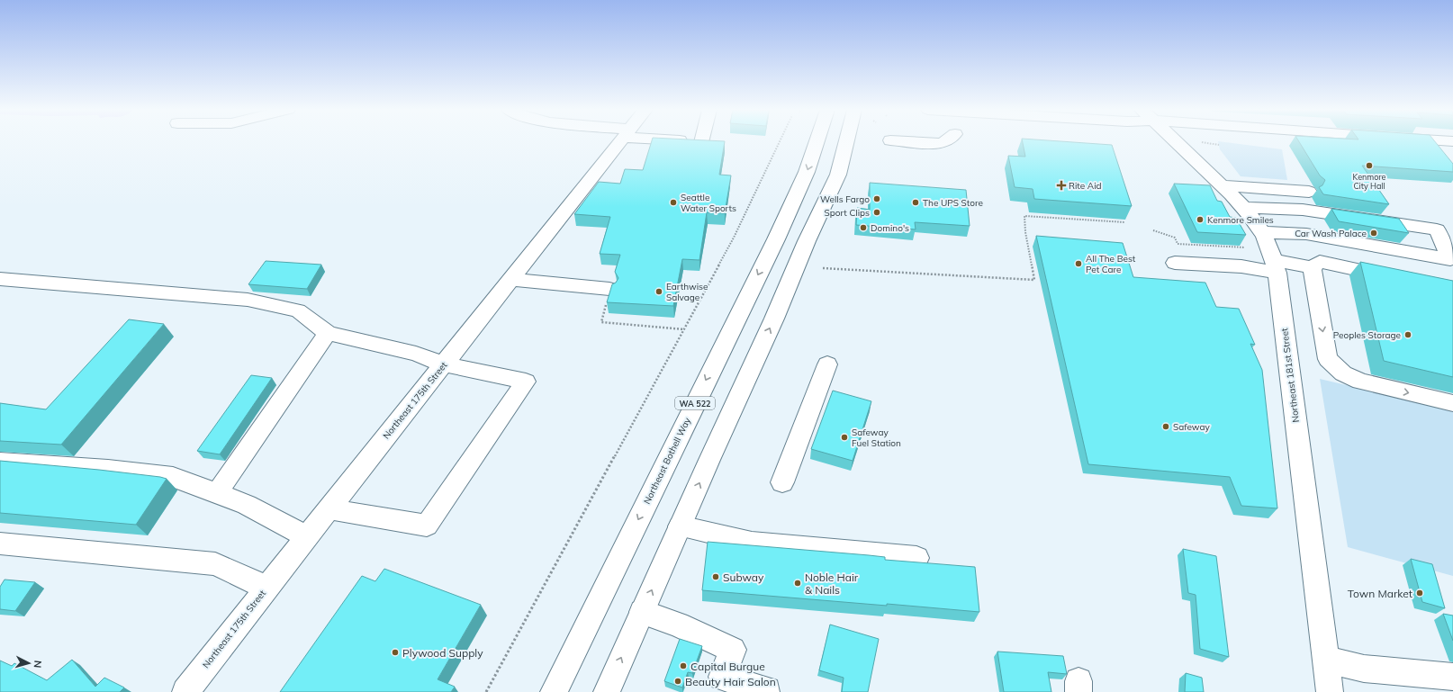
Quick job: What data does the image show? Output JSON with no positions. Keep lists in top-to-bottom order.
{
  "streets": {
    "street": [
      "Northeast 181st Street",
      "Northeast 175th Street",
      "WA 522",
      "Northeast Bothell Way"
    ]
  },
  "places": {
    "other": [
      "Kenmore City Hall",
      "Wells Fargo",
      "Seattle Water Sports",
      "The UPS Store",
      "Sport Clips",
      "Kenmore Smiles",
      "Domino's",
      "Car Wash Palace",
      "All The Best Pet Care",
      "Earthwise Salvage",
      "Peoples Storage",
      "Safeway",
      "Safeway Fuel Station",
      "Subway",
      "Noble Hair & Nails",
      "Town Market",
      "Plywood Supply",
      "Capital Burgue",
      "Beauty Hair Salon"
    ],
    "health": ["Rite Aid"]
  },
  "north": "right"
}
